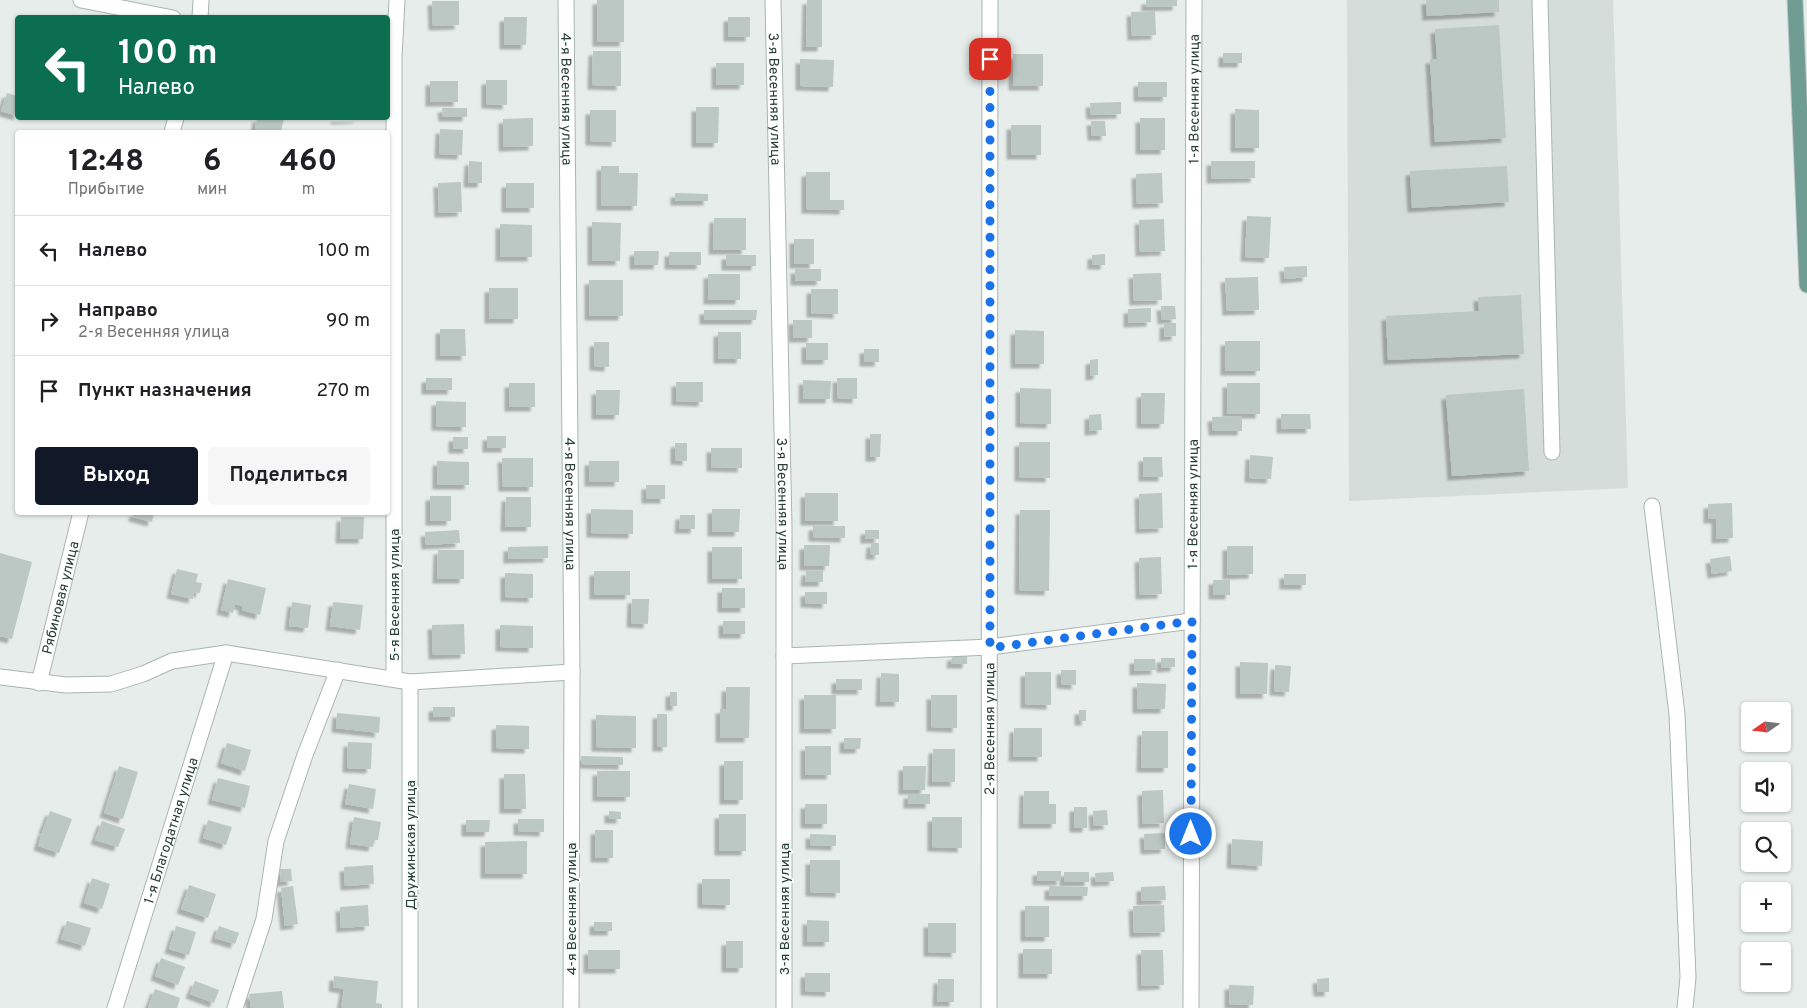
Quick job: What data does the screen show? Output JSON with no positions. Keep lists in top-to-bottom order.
{
  "streets": {
    "street": [
      "4-я Весенняя улица",
      "3-я Весенняя улица",
      "1-я Весенняя улица",
      "5-я Весенняя улица",
      "Рябиновая улица",
      "2-я Весенняя улица",
      "1-я Благодатная улица",
      "Дружинская улица"
    ]
  },
  "north": "left",
  "page": {
    "turn": ["100 m", "Налево"],
    "eta": [
      "12:48",
      "Прибытие",
      "6",
      "мин",
      "460",
      "m"
    ],
    "list": [
      {
        "name": "Налево",
        "value": "100 m"
      },
      {
        "name": "Направо",
        "note": "2-я Весенняя улица",
        "value": "90 m"
      },
      {
        "name": "Пункт назначения",
        "value": "270 m"
      }
    ],
    "buttons": ["Выход", "Поделиться"],
    "map_buttons": ["+", "−"]
  }
}
